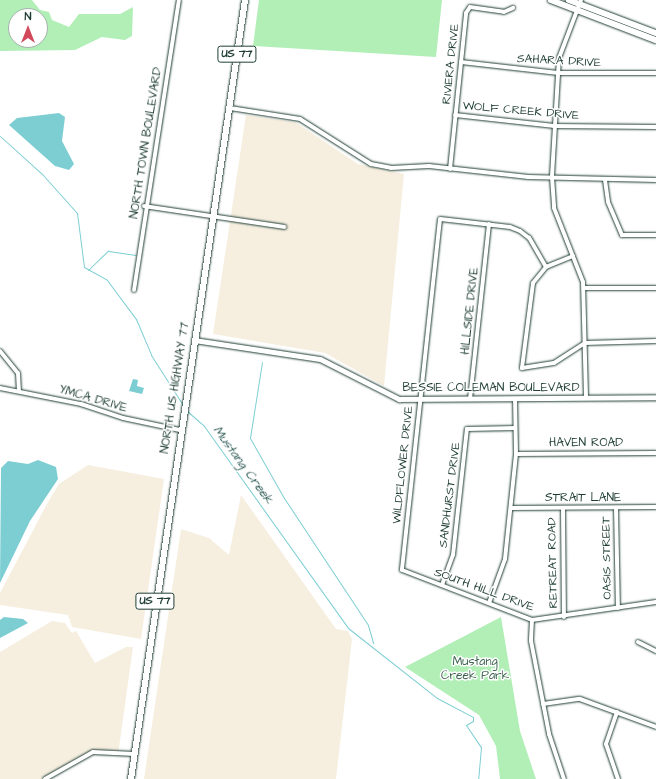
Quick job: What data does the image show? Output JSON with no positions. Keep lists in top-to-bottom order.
{
  "streets": {
    "main road": ["US 77", "NORTH US HIGHWAY 77"],
    "street": [
      "SAHARA DRIVE",
      "RIVIERA DRIVE",
      "WOLF CREEK DRIVE",
      "NORTH TOWN BOULEVARD",
      "HILLSIDE DRIVE",
      "BESSIE COLEMAN BOULEVARD",
      "YMCA DRIVE",
      "HAVEN ROAD",
      "WILDFLOWER DRIVE",
      "SANDHURST DRIVE",
      "STRAIT LANE",
      "OASIS STREET",
      "RETREAT ROAD",
      "SOUTH HILL DRIVE"
    ]
  },
  "crossings": [
    ["SAHARA DRIVE", "RIVIERA DRIVE"],
    ["RIVIERA DRIVE", "WOLF CREEK DRIVE"],
    ["HILLSIDE DRIVE", "BESSIE COLEMAN BOULEVARD"],
    ["HILLSIDE DRIVE", "WILDFLOWER DRIVE"],
    ["NORTH US HIGHWAY 77", "BESSIE COLEMAN BOULEVARD"],
    ["NORTH US HIGHWAY 77", "YMCA DRIVE"],
    ["BESSIE COLEMAN BOULEVARD", "WILDFLOWER DRIVE"],
    ["WILDFLOWER DRIVE", "SOUTH HILL DRIVE"],
    ["SANDHURST DRIVE", "SOUTH HILL DRIVE"],
    ["STRAIT LANE", "OASIS STREET"],
    ["STRAIT LANE", "RETREAT ROAD"],
    ["OASIS STREET", "SOUTH HILL DRIVE"],
    ["RETREAT ROAD", "SOUTH HILL DRIVE"]
  ],
  "water": ["Mustang Creek"],
  "parks": ["Mustang Creek Park"],
  "north": "top"
}
